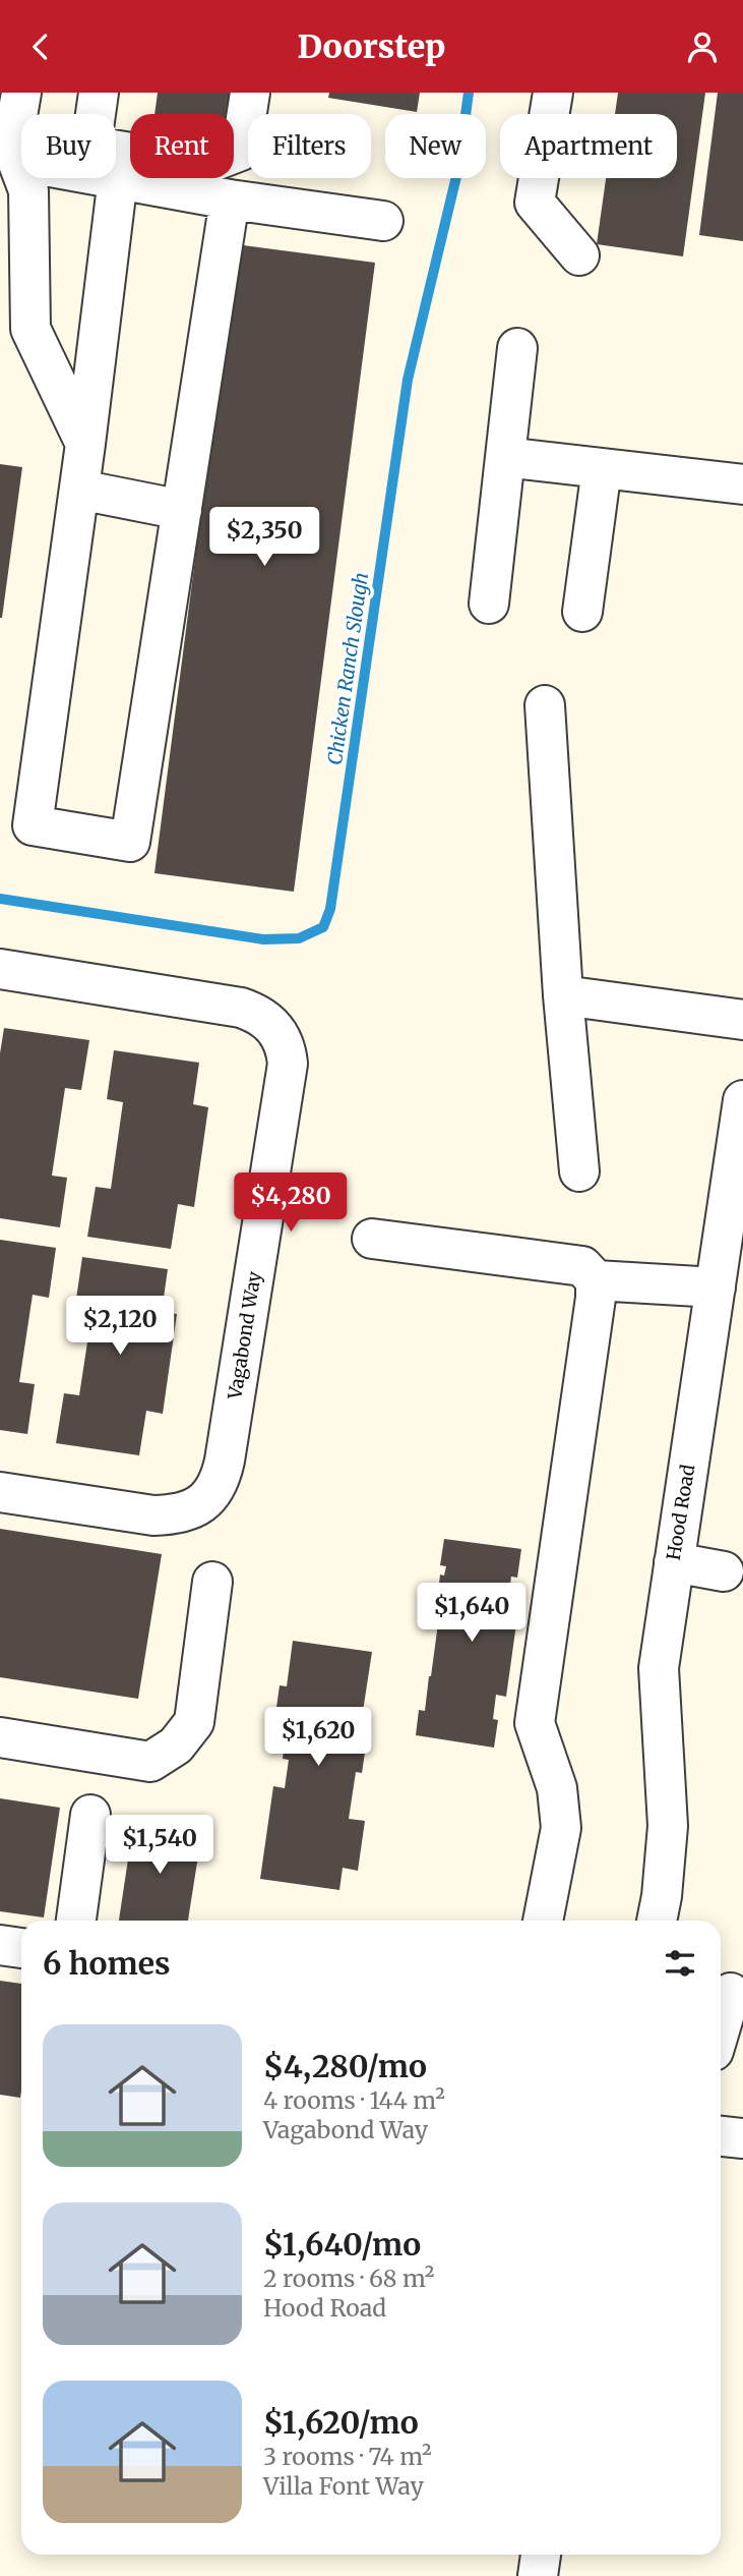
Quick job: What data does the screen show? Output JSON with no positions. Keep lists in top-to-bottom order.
{
  "streets": {
    "street": ["Vagabond Way", "Hood Road"]
  },
  "water": ["Chicken Ranch Slough"],
  "page": {
    "header": "Doorstep",
    "chip": [
      "Buy",
      "Rent",
      "Filters",
      "New",
      "Apartment"
    ],
    "price": [
      "$2,350",
      "$4,280",
      "$2,120",
      "$1,640",
      "$1,620",
      "$1,540"
    ],
    "heading": "6 homes",
    "list": [
      {
        "name": "$4,280/mo",
        "note": "4 rooms · 144 m² · Vagabond Way"
      },
      {
        "name": "$1,640/mo",
        "note": "2 rooms · 68 m² · Hood Road"
      },
      {
        "name": "$1,620/mo",
        "note": "3 rooms · 74 m² · Villa Font Way"
      }
    ]
  }
}
